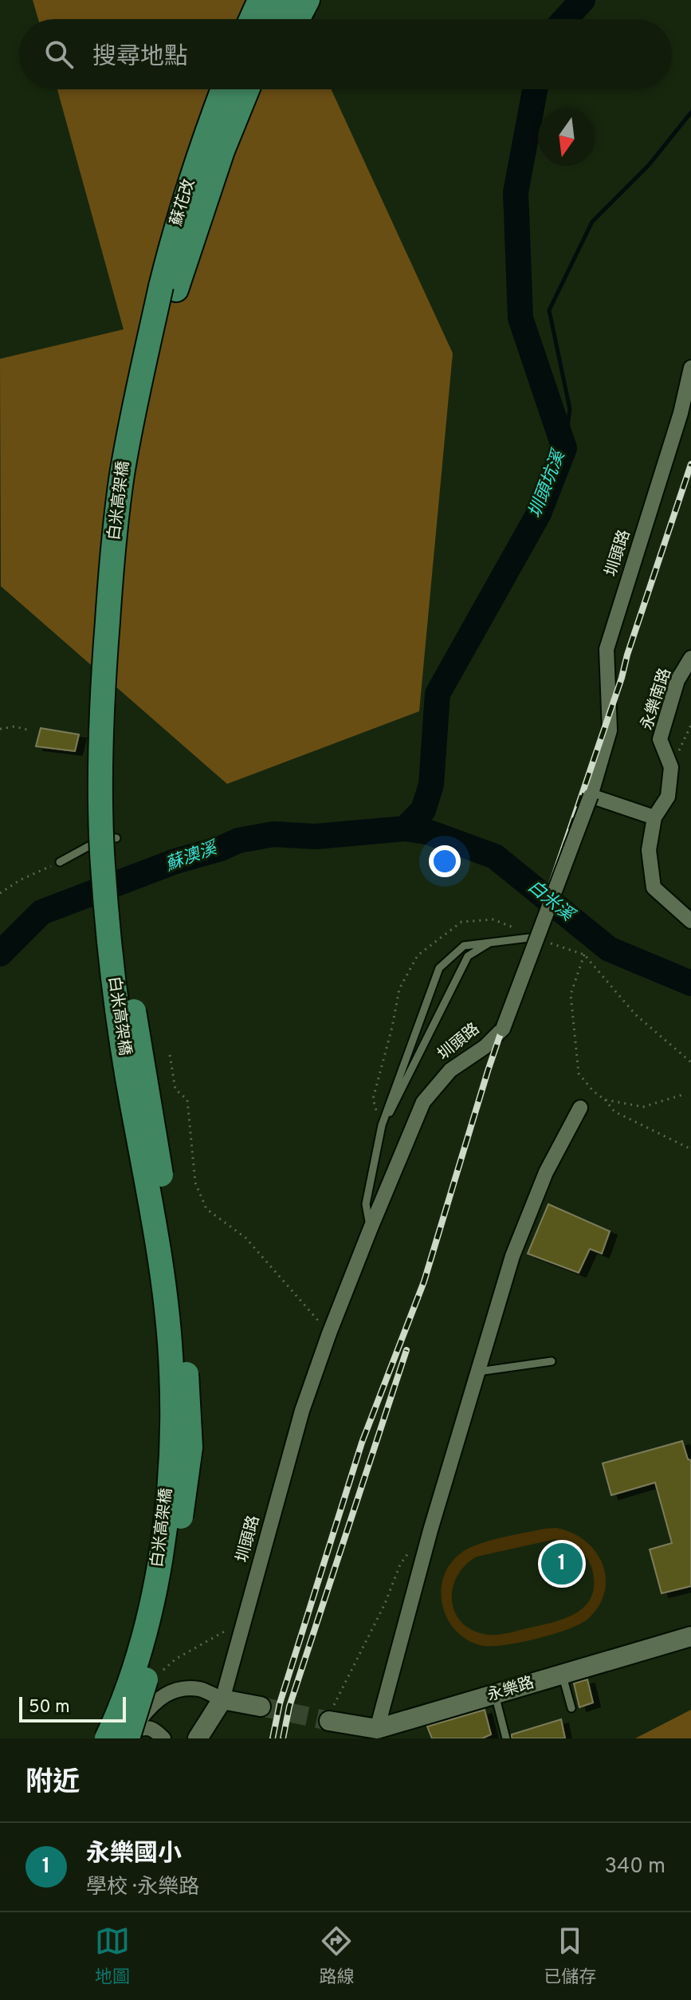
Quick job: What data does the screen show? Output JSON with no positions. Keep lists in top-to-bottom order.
{
  "streets": {
    "main road": ["蘇花改", "白米高架橋"],
    "street": ["圳頭路", "永樂南路", "永樂路"]
  },
  "crossings": [
    ["蘇花改", "白米高架橋"]
  ],
  "water": ["圳頭坑溪", "蘇澳溪", "白米溪"],
  "scale_bar": "50 m",
  "north": "bottom",
  "page": {
    "search": "搜尋地點",
    "pins": "1",
    "scale": "50 m",
    "heading": "附近",
    "list": [
      {
        "mark": "1",
        "name": "永樂國小",
        "note": "學校 · 永樂路",
        "value": "340 m"
      }
    ],
    "nav": ["地圖", "路線", "已儲存"]
  }
}
